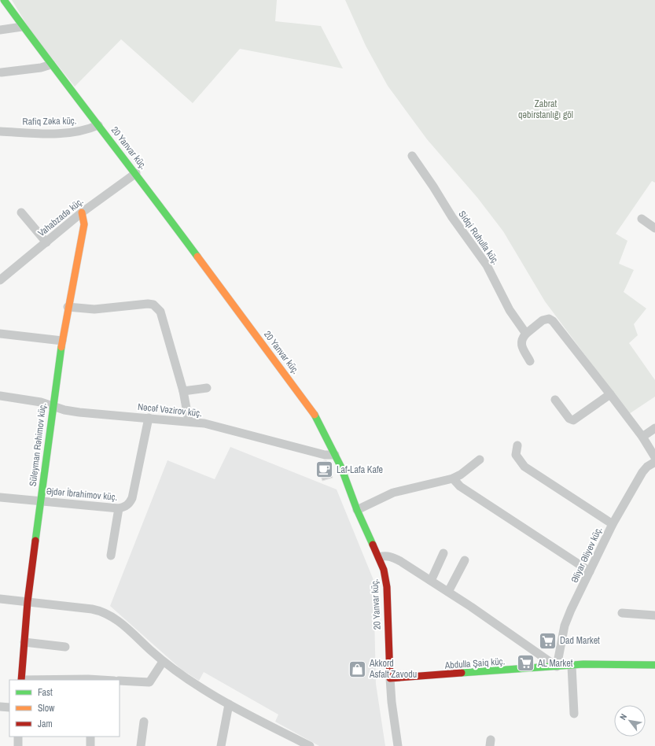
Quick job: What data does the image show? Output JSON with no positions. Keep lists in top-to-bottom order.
{
  "streets": {
    "street": [
      "Rafiq Zəka küç.",
      "20 Yanvar küç.",
      "Vahabzadə küç.",
      "Sidqi Ruhulla küç.",
      "Nəcəf Vəzirov küç.",
      "Süleyman Rəhimov küç.",
      "Əjdər İbrahimov küç.",
      "Əliyar Əliyev küç.",
      "Abdulla Şaiq küç."
    ]
  },
  "crossings": [
    ["Rafiq Zəka küç.", "20 Yanvar küç."],
    ["20 Yanvar küç.", "Vahabzadə küç."],
    ["20 Yanvar küç.", "Nəcəf Vəzirov küç."],
    ["20 Yanvar küç.", "Abdulla Şaiq küç."],
    ["Vahabzadə küç.", "Süleyman Rəhimov küç."],
    ["Nəcəf Vəzirov küç.", "Süleyman Rəhimov küç."],
    ["Nəcəf Vəzirov küç.", "Əjdər İbrahimov küç."],
    ["Süleyman Rəhimov küç.", "Əjdər İbrahimov küç."],
    ["Əliyar Əliyev küç.", "Abdulla Şaiq küç."]
  ],
  "parks": ["Zabrat qəbirstanlığı göl"],
  "places": {
    "cafe": ["Laf-Lafa Kafe"],
    "supermarket": ["Dad Market", "AL Market"],
    "shop": ["Akkord Asfalt Zavodu"]
  },
  "legend": ["Fast", "Slow", "Jam"],
  "north": "top left"
}
